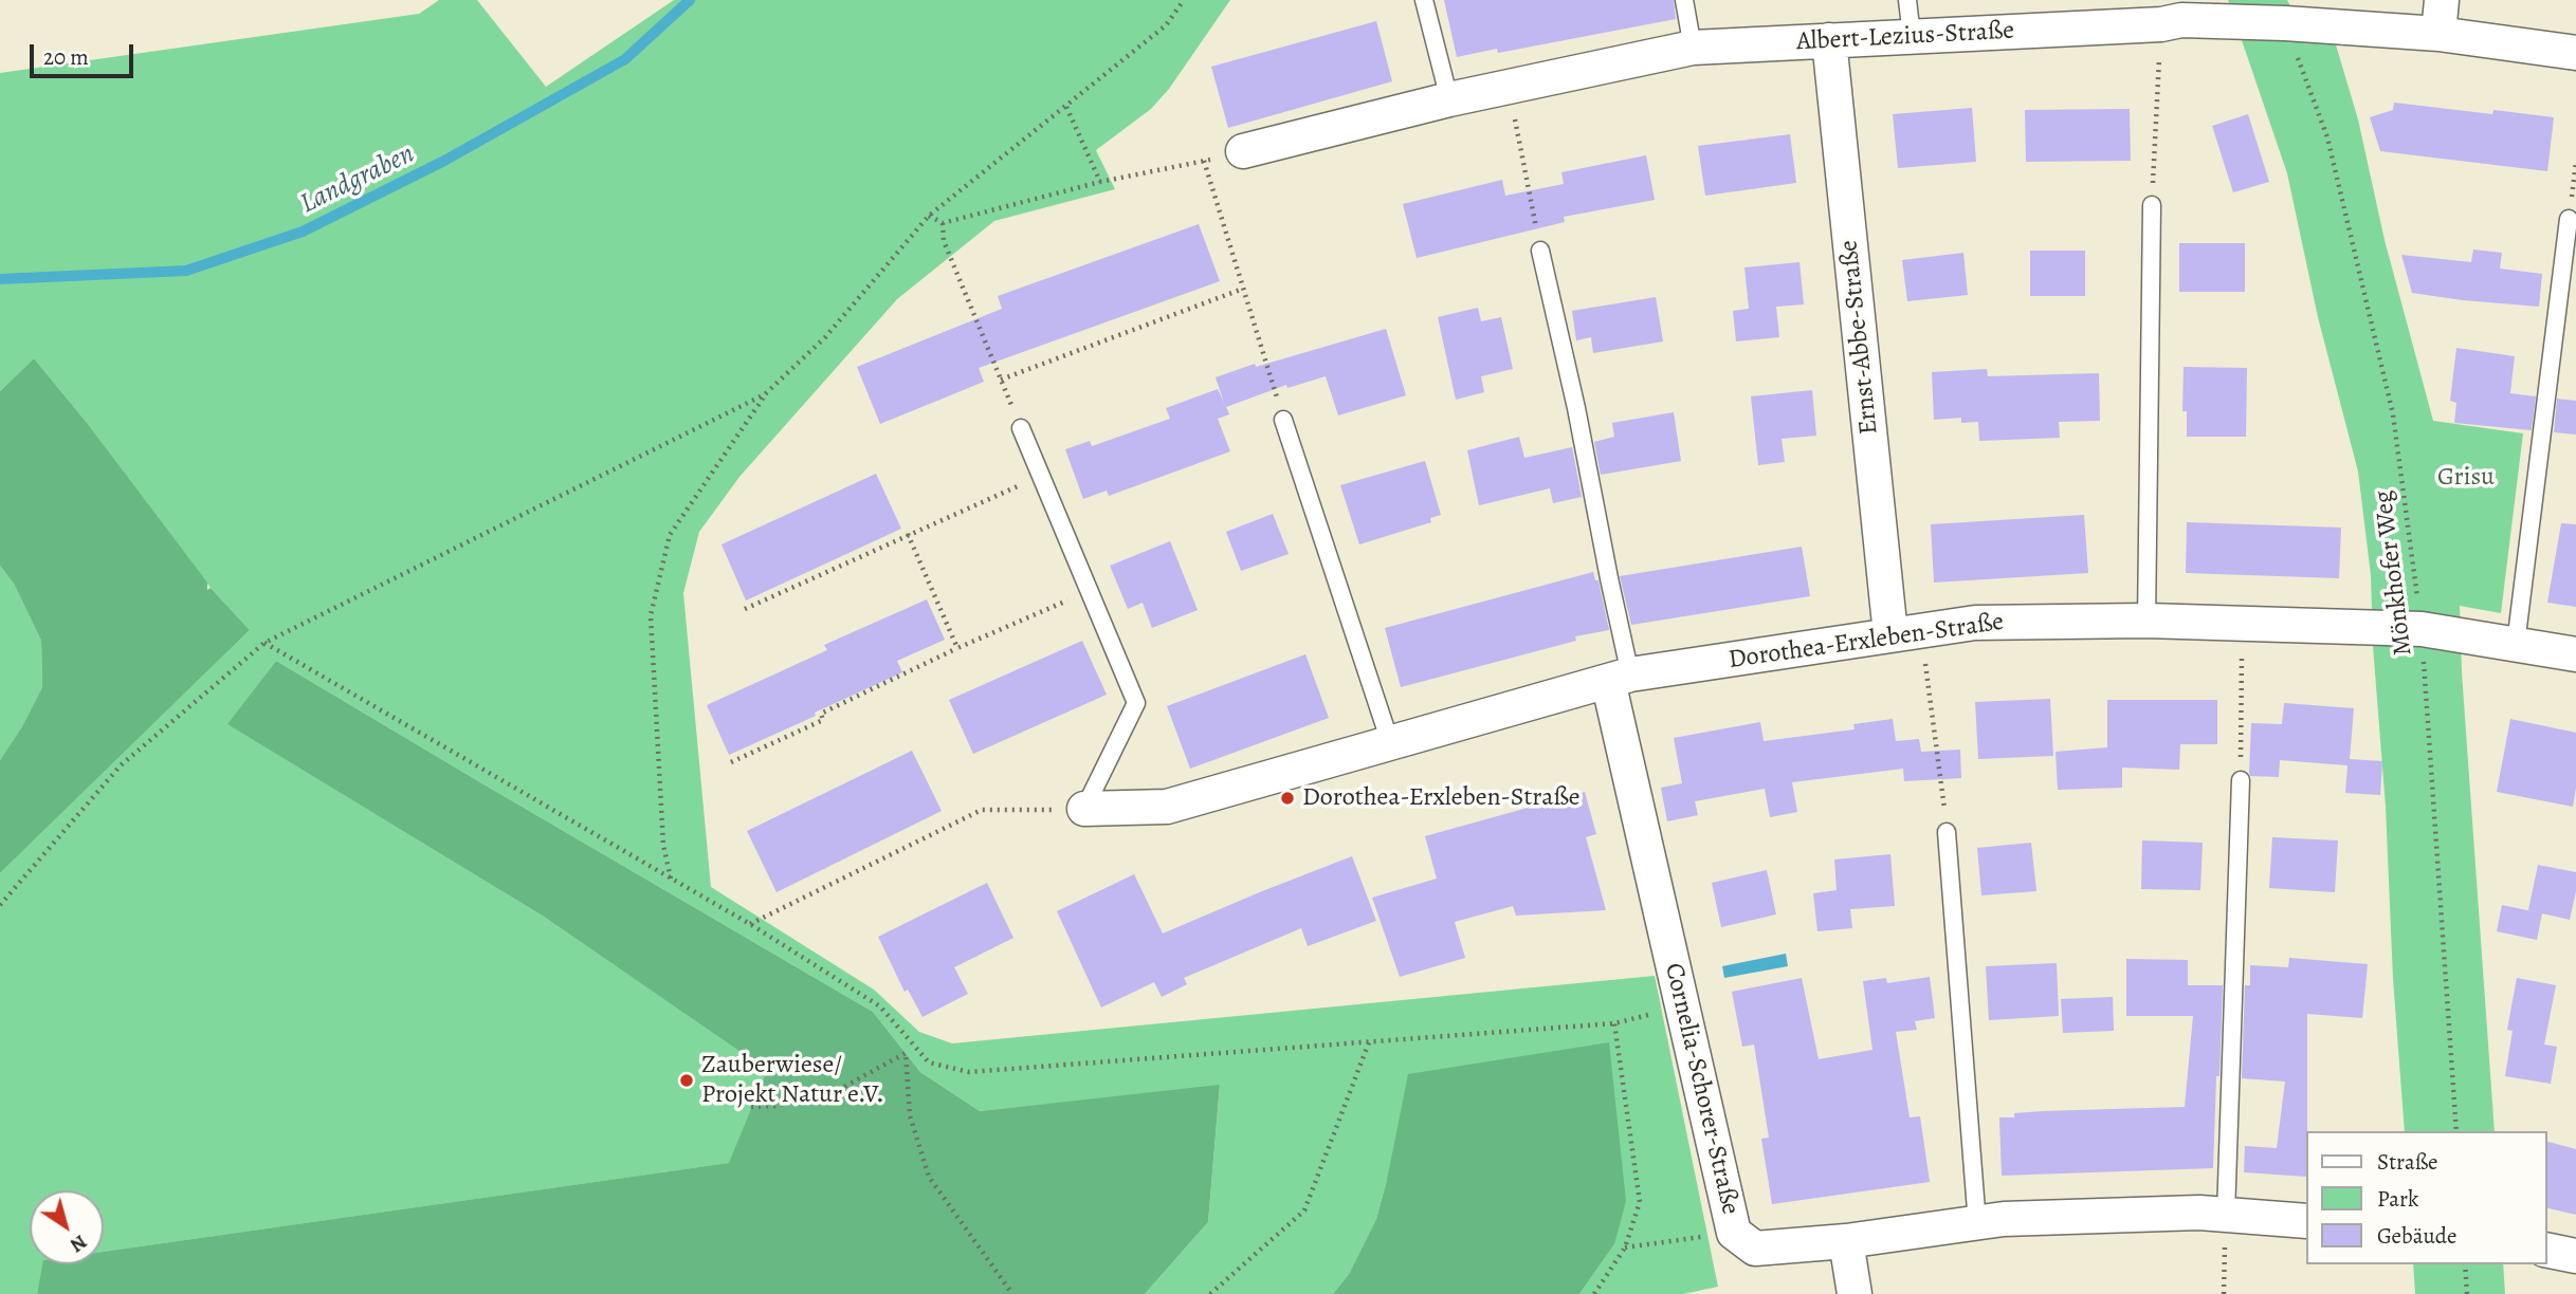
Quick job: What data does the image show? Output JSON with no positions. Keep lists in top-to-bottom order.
{
  "streets": {
    "street": [
      "Albert-Lezius-Straße",
      "Ernst-Abbe-Straße",
      "Dorothea-Erxleben-Straße",
      "Cornelia-Schorer-Straße"
    ],
    "path": ["Mönkhofer Weg"]
  },
  "crossings": [
    ["Albert-Lezius-Straße", "Ernst-Abbe-Straße"],
    ["Albert-Lezius-Straße", "Mönkhofer Weg"],
    ["Ernst-Abbe-Straße", "Dorothea-Erxleben-Straße"],
    ["Mönkhofer Weg", "Dorothea-Erxleben-Straße"],
    ["Dorothea-Erxleben-Straße", "Cornelia-Schorer-Straße"]
  ],
  "water": ["Landgraben"],
  "parks": ["Grisu"],
  "places": ["Dorothea-Erxleben-Straße", "Zauberwiese/ Projekt Natur e.V."],
  "legend": ["Straße", "Park", "Gebäude"],
  "scale_bar": "20 m",
  "north": "bottom right"
}
